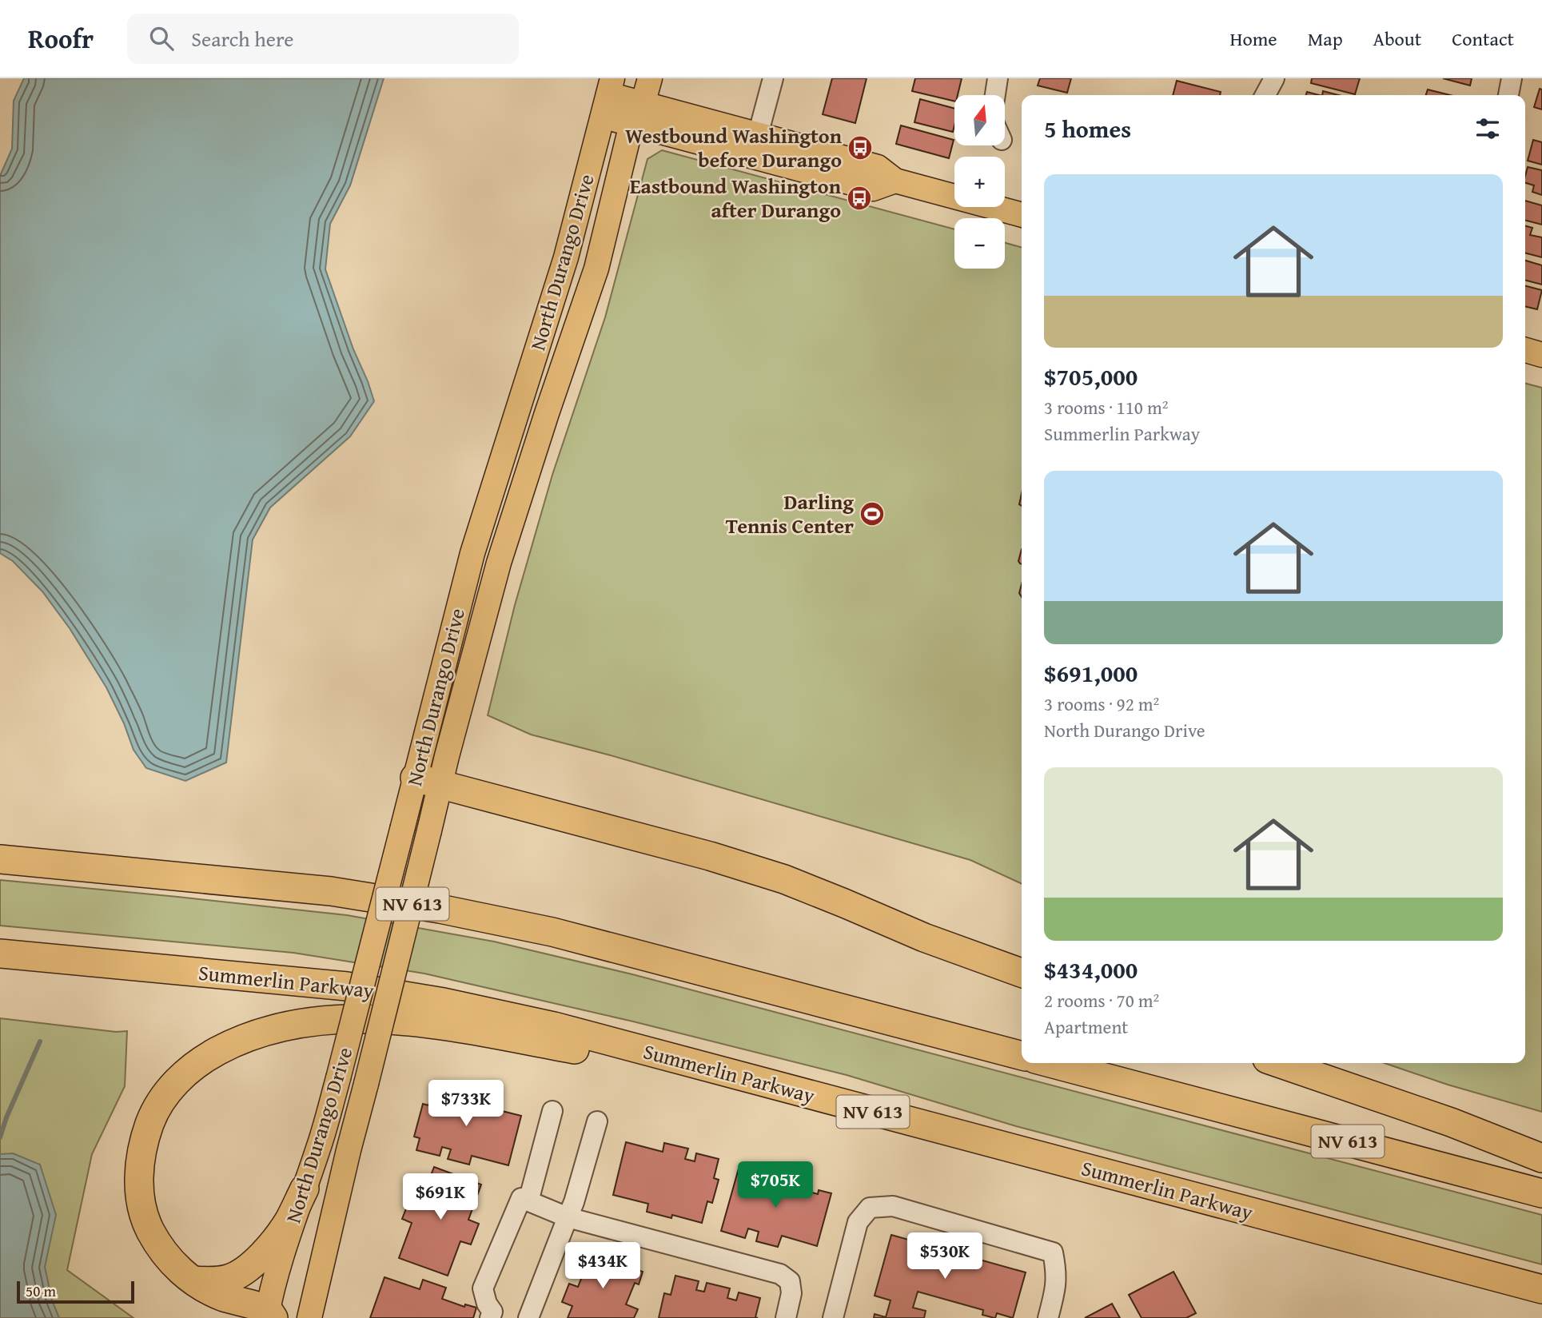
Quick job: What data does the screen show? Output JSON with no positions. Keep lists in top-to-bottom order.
{
  "streets": {
    "highway": ["NV 613", "Summerlin Parkway"],
    "main road": ["North Durango Drive"]
  },
  "places": {
    "bus stop": ["Westbound Washington before Durango", "Eastbound Washington after Durango"],
    "sports": ["Darling Tennis Center"]
  },
  "scale_bar": "50 m",
  "north": "top",
  "page": {
    "header": "Roofr",
    "search": "Search here",
    "nav": [
      "Home",
      "Map",
      "About",
      "Contact"
    ],
    "map_buttons": ["+", "−"],
    "heading": "5 homes",
    "list": [
      {
        "name": "$705,000",
        "note": "3 rooms · 110 m² · Summerlin Parkway"
      },
      {
        "name": "$691,000",
        "note": "3 rooms · 92 m² · North Durango Drive"
      },
      {
        "name": "$434,000",
        "note": "2 rooms · 70 m² · Apartment"
      }
    ],
    "price": [
      "$733K",
      "$705K",
      "$691K",
      "$530K",
      "$434K"
    ],
    "scale": "50 m"
  }
}
